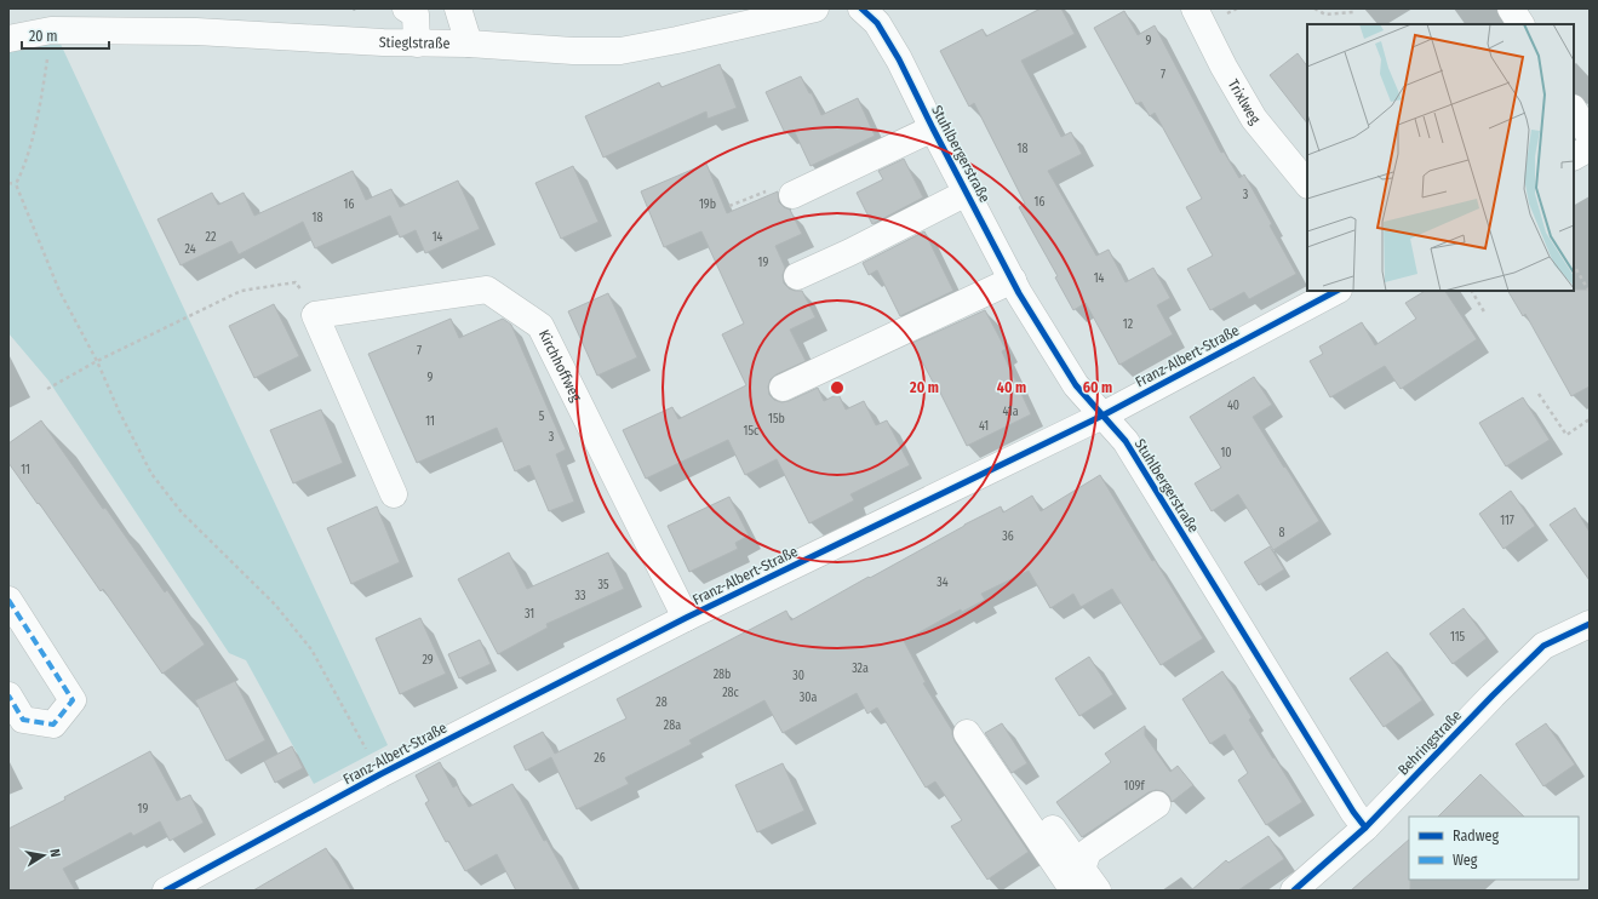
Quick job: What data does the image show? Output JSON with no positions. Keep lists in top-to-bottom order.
{
  "streets": {
    "street": [
      "Stieglstraße",
      "Trixlweg",
      "Stuhlbergerstraße",
      "Franz-Albert-Straße",
      "Kirchhoffweg",
      "Behringstraße"
    ]
  },
  "crossings": [
    ["Stuhlbergerstraße", "Franz-Albert-Straße"],
    ["Stuhlbergerstraße", "Behringstraße"],
    ["Franz-Albert-Straße", "Kirchhoffweg"]
  ],
  "house_numbers": [
    "9",
    "7",
    "18",
    "3",
    "16",
    "16",
    "19b",
    "18",
    "22",
    "14",
    "24",
    "19",
    "14",
    "12",
    "7",
    "9",
    "40",
    "41a",
    "5",
    "15b",
    "11",
    "41",
    "15c",
    "3",
    "10",
    "11",
    "117",
    "8",
    "36",
    "34",
    "35",
    "33",
    "31",
    "115",
    "29",
    "32a",
    "28b",
    "30",
    "28c",
    "30a",
    "28",
    "28a",
    "26",
    "109f",
    "19"
  ],
  "legend": ["Radweg", "Weg"],
  "scale_bar": "20 m",
  "north": "right",
  "rings": ["20 m", "40 m", "60 m"]
}
